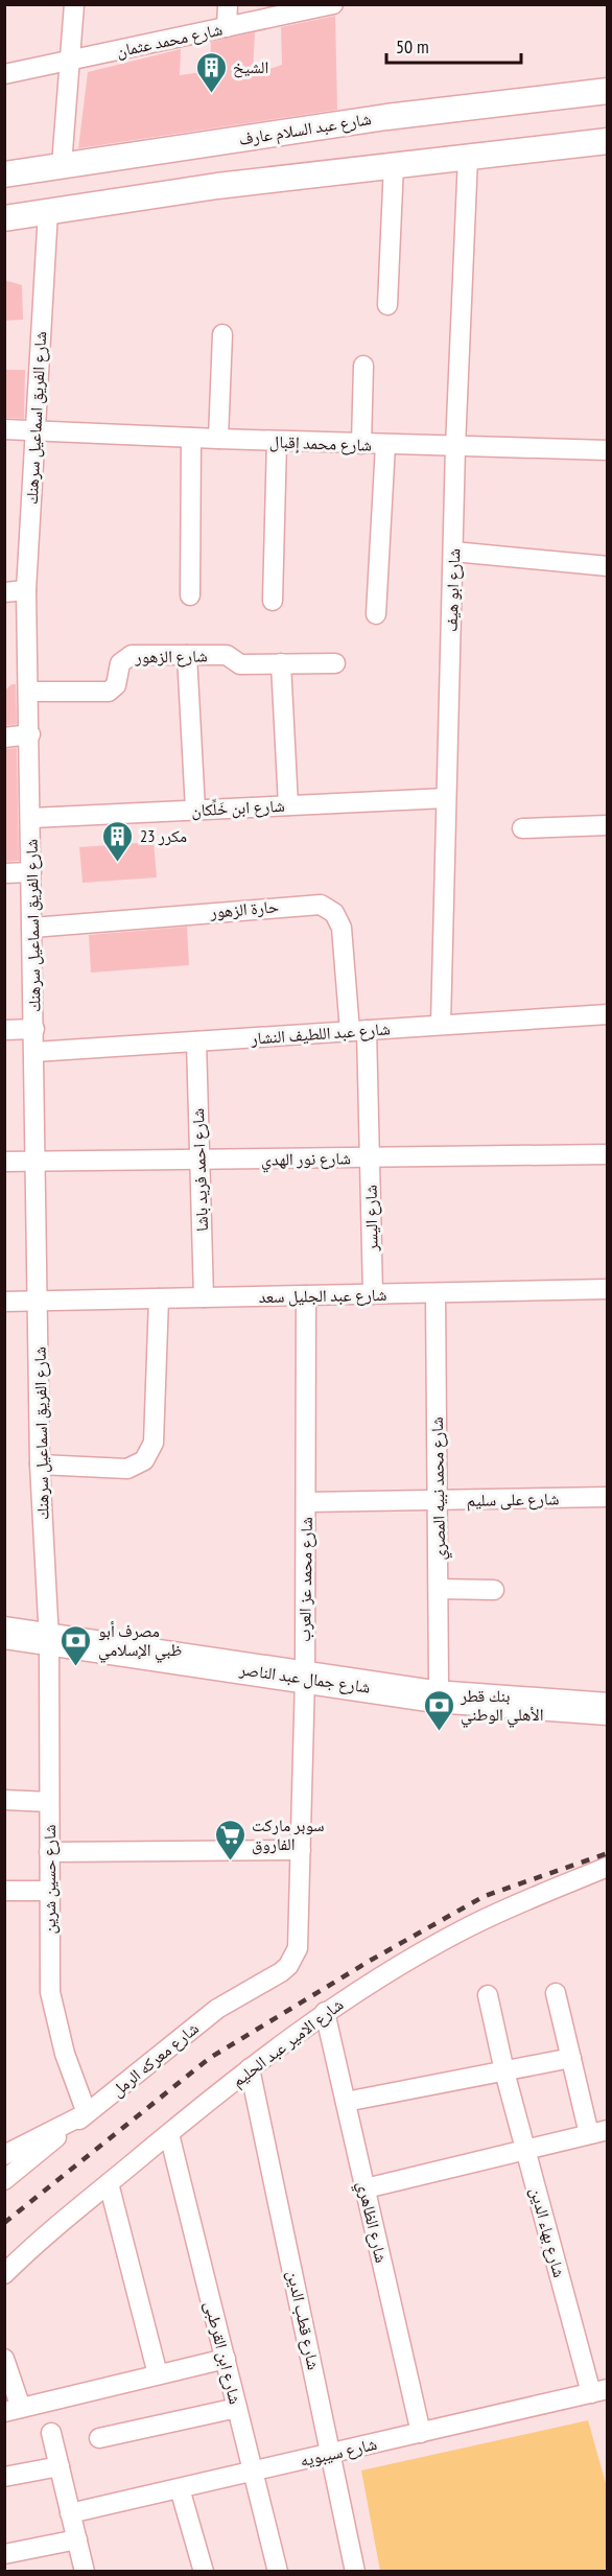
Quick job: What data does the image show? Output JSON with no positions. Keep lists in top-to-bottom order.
{
  "streets": {
    "main road": ["شارع جمال عبد الناصر"],
    "street": [
      "شارع محمد عثمان",
      "شارع عبد السلام عارف",
      "شارع الفريق اسماعيل سرهنك",
      "شارع محمد إقبال",
      "شارع ابو هيف",
      "شارع الزهور",
      "شارع ابن خَلِّكان",
      "حارة الزهور",
      "شارع عبد اللطيف النشار",
      "شارع نور الهدي",
      "شارع احمد فريد باشا",
      "شارع اليسر",
      "شارع عبد الجليل سعد",
      "شارع محمد نبيه المصري",
      "شارع على سليم",
      "شارع محمد عز العرب",
      "شارع حسين شرين",
      "شارع الامير عبد الحليم",
      "شارع معركه الرمل",
      "شارع الظاهري",
      "شارع بهاء الدين",
      "شارع قطب الدين",
      "شارع ابن القرطبى",
      "شارع سيبويه"
    ]
  },
  "crossings": [
    ["شارع الفريق اسماعيل سرهنك", "شارع محمد إقبال"],
    ["شارع الفريق اسماعيل سرهنك", "شارع الزهور"],
    ["شارع الفريق اسماعيل سرهنك", "شارع ابن خَلِّكان"],
    ["شارع الفريق اسماعيل سرهنك", "حارة الزهور"],
    ["شارع الفريق اسماعيل سرهنك", "شارع عبد اللطيف النشار"],
    ["شارع الفريق اسماعيل سرهنك", "شارع نور الهدي"],
    ["شارع الفريق اسماعيل سرهنك", "شارع عبد الجليل سعد"],
    ["شارع الفريق اسماعيل سرهنك", "شارع جمال عبد الناصر"],
    ["شارع الفريق اسماعيل سرهنك", "شارع حسين شرين"],
    ["شارع محمد إقبال", "شارع ابو هيف"],
    ["شارع ابو هيف", "شارع ابن خَلِّكان"],
    ["شارع ابو هيف", "شارع عبد اللطيف النشار"],
    ["حارة الزهور", "شارع عبد اللطيف النشار"],
    ["حارة الزهور", "شارع اليسر"],
    ["شارع عبد اللطيف النشار", "شارع احمد فريد باشا"],
    ["شارع عبد اللطيف النشار", "شارع اليسر"],
    ["شارع نور الهدي", "شارع احمد فريد باشا"],
    ["شارع نور الهدي", "شارع اليسر"],
    ["شارع احمد فريد باشا", "شارع عبد الجليل سعد"],
    ["شارع اليسر", "شارع عبد الجليل سعد"],
    ["شارع عبد الجليل سعد", "شارع محمد نبيه المصري"],
    ["شارع عبد الجليل سعد", "شارع محمد عز العرب"],
    ["شارع محمد نبيه المصري", "شارع على سليم"],
    ["شارع محمد نبيه المصري", "شارع جمال عبد الناصر"],
    ["شارع على سليم", "شارع محمد عز العرب"],
    ["شارع محمد عز العرب", "شارع جمال عبد الناصر"],
    ["شارع محمد عز العرب", "شارع معركه الرمل"],
    ["شارع جمال عبد الناصر", "شارع حسين شرين"],
    ["شارع حسين شرين", "شارع معركه الرمل"],
    ["شارع الامير عبد الحليم", "شارع الظاهري"],
    ["شارع الامير عبد الحليم", "شارع قطب الدين"],
    ["شارع الامير عبد الحليم", "شارع ابن القرطبى"],
    ["شارع الظاهري", "شارع سيبويه"],
    ["شارع بهاء الدين", "شارع سيبويه"],
    ["شارع قطب الدين", "شارع سيبويه"],
    ["شارع ابن القرطبى", "شارع سيبويه"]
  ],
  "places": {
    "building": ["الشيخ", "23 مكرر"],
    "bank": ["مصرف أبو ظبي الإسلامي", "بنك قطر الأهلي الوطني"],
    "supermarket": ["سوبر ماركت الفاروق"]
  },
  "scale_bar": "50 m"
}
